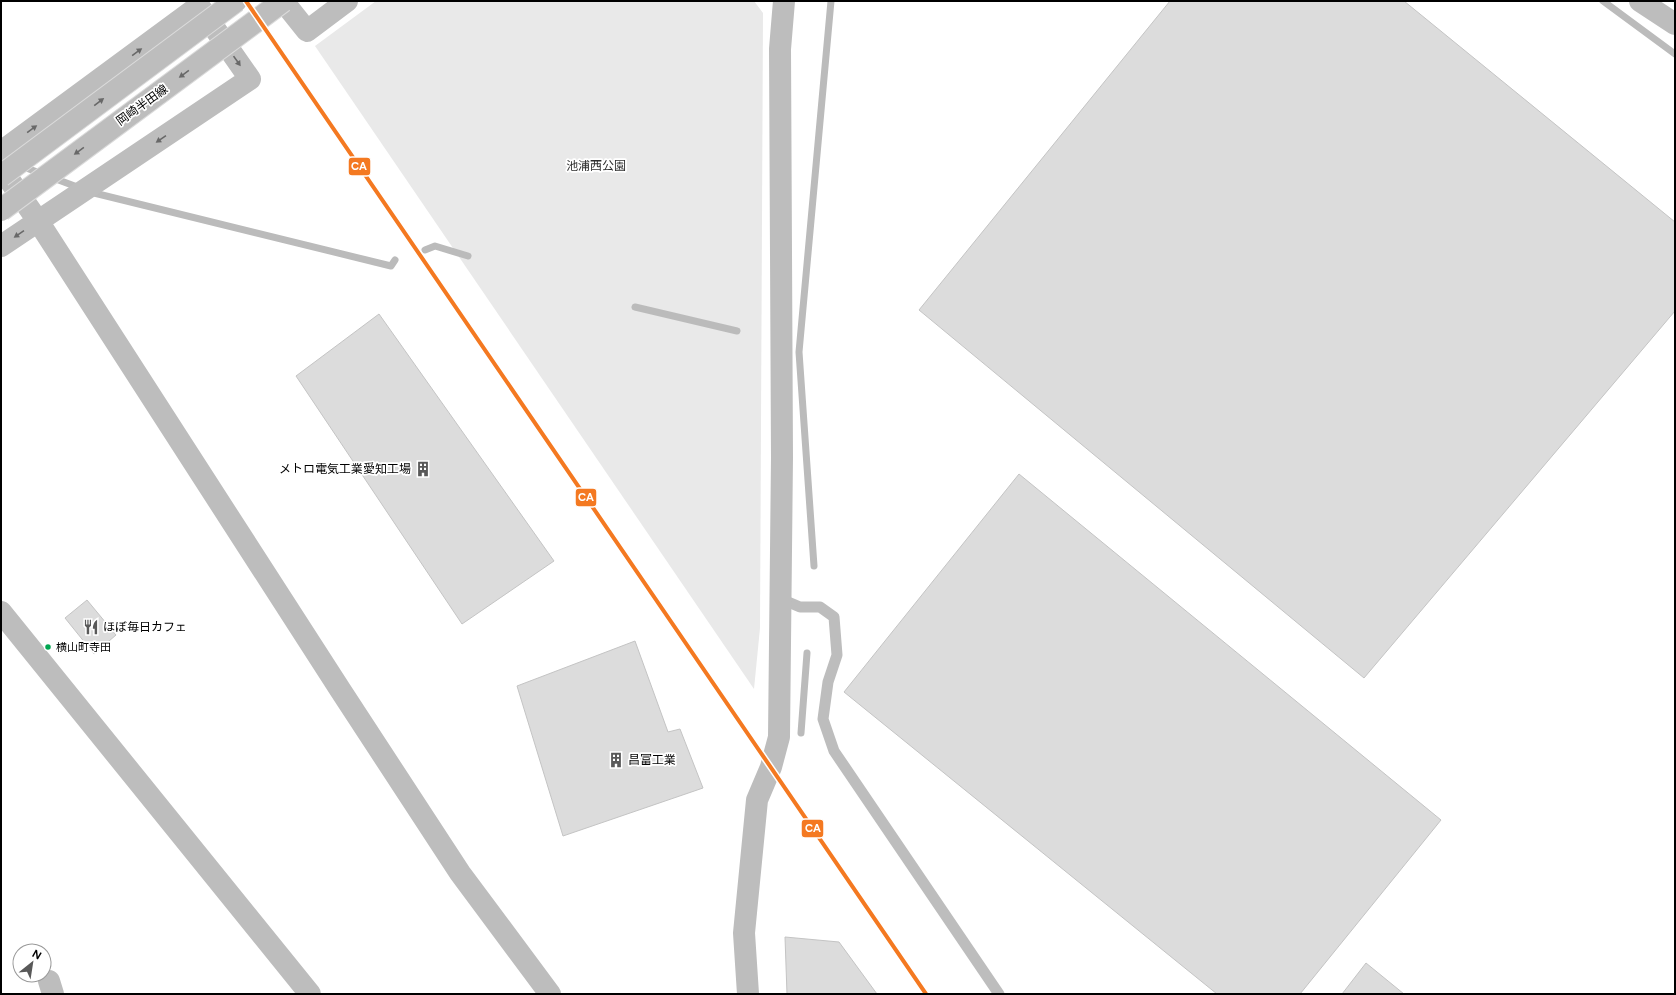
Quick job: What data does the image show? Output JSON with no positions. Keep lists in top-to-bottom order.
{
  "streets": {
    "street": ["岡崎半田線"]
  },
  "parks": ["池浦西公園"],
  "places": {
    "building": ["メトロ電気工業愛知工場", "昌富工業"],
    "restaurant": ["ほぼ毎日カフェ"],
    "other": ["横山町寺田"]
  },
  "lines": ["transit line CA"],
  "north": "top right"
}
